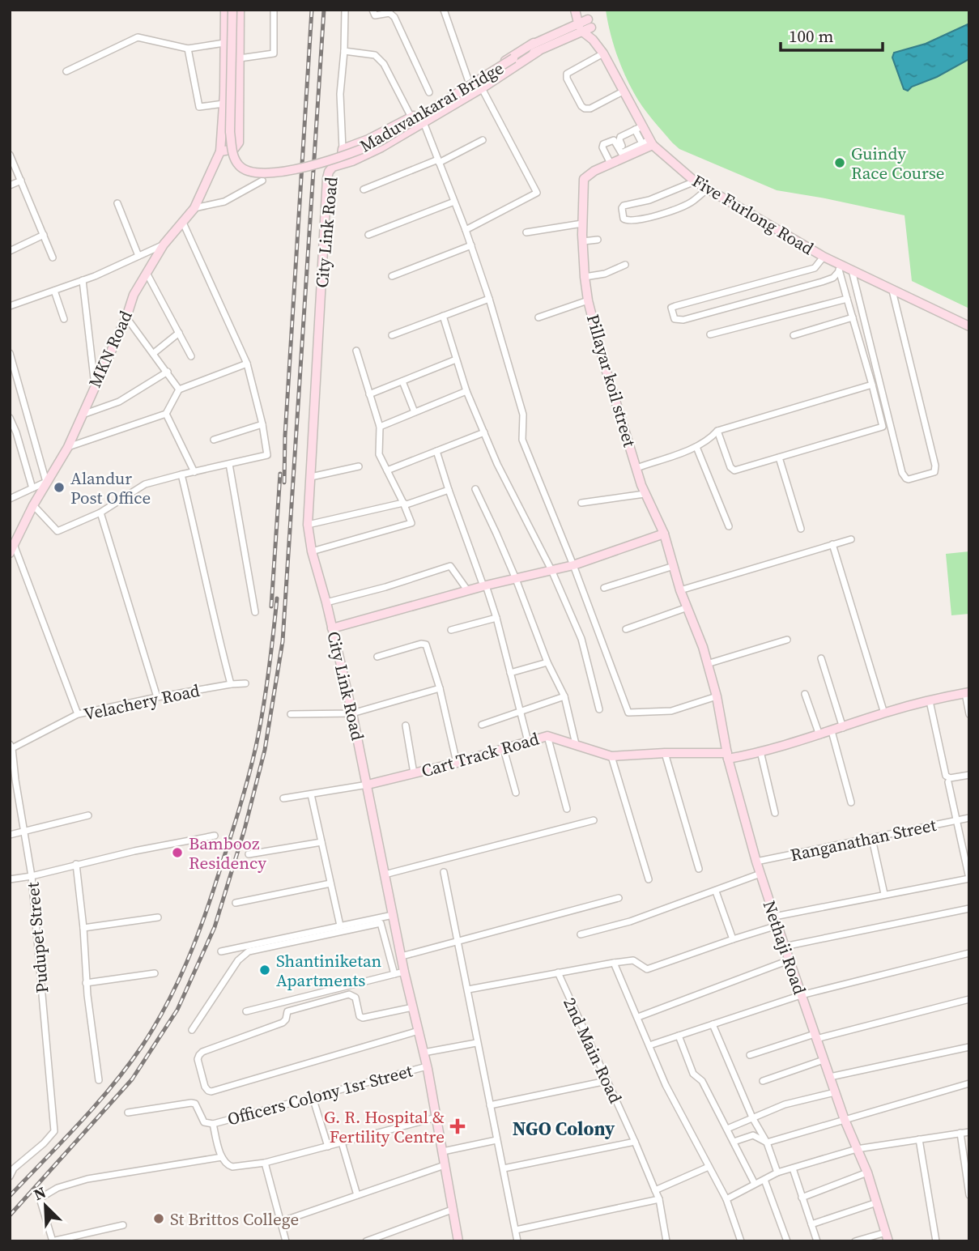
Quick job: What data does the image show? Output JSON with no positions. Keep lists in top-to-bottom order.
{
  "streets": {
    "street": [
      "Maduvankarai Bridge",
      "Five Furlong Road",
      "City Link Road",
      "MKN Road",
      "Pillayar koil street",
      "Velachery Road",
      "Cart Track Road",
      "Ranganathan Street",
      "Pudupet Street",
      "Nethaji Road",
      "2nd Main Road",
      "Officers Colony 1sr Street"
    ]
  },
  "crossings": [
    ["Five Furlong Road", "Pillayar koil street"],
    ["City Link Road", "Cart Track Road"],
    ["City Link Road", "Officers Colony 1sr Street"],
    ["Pillayar koil street", "Nethaji Road"],
    ["Velachery Road", "Pudupet Street"],
    ["Cart Track Road", "Nethaji Road"],
    ["Ranganathan Street", "Nethaji Road"]
  ],
  "districts": ["NGO Colony"],
  "places": {
    "other": [
      "Guindy Race Course",
      "Alandur Post Office",
      "Bambooz Residency",
      "Shantiniketan Apartments",
      "St Brittos College"
    ],
    "health": ["G. R. Hospital & Fertility Centre"]
  },
  "scale_bar": "100 m",
  "north": "top left"
}
